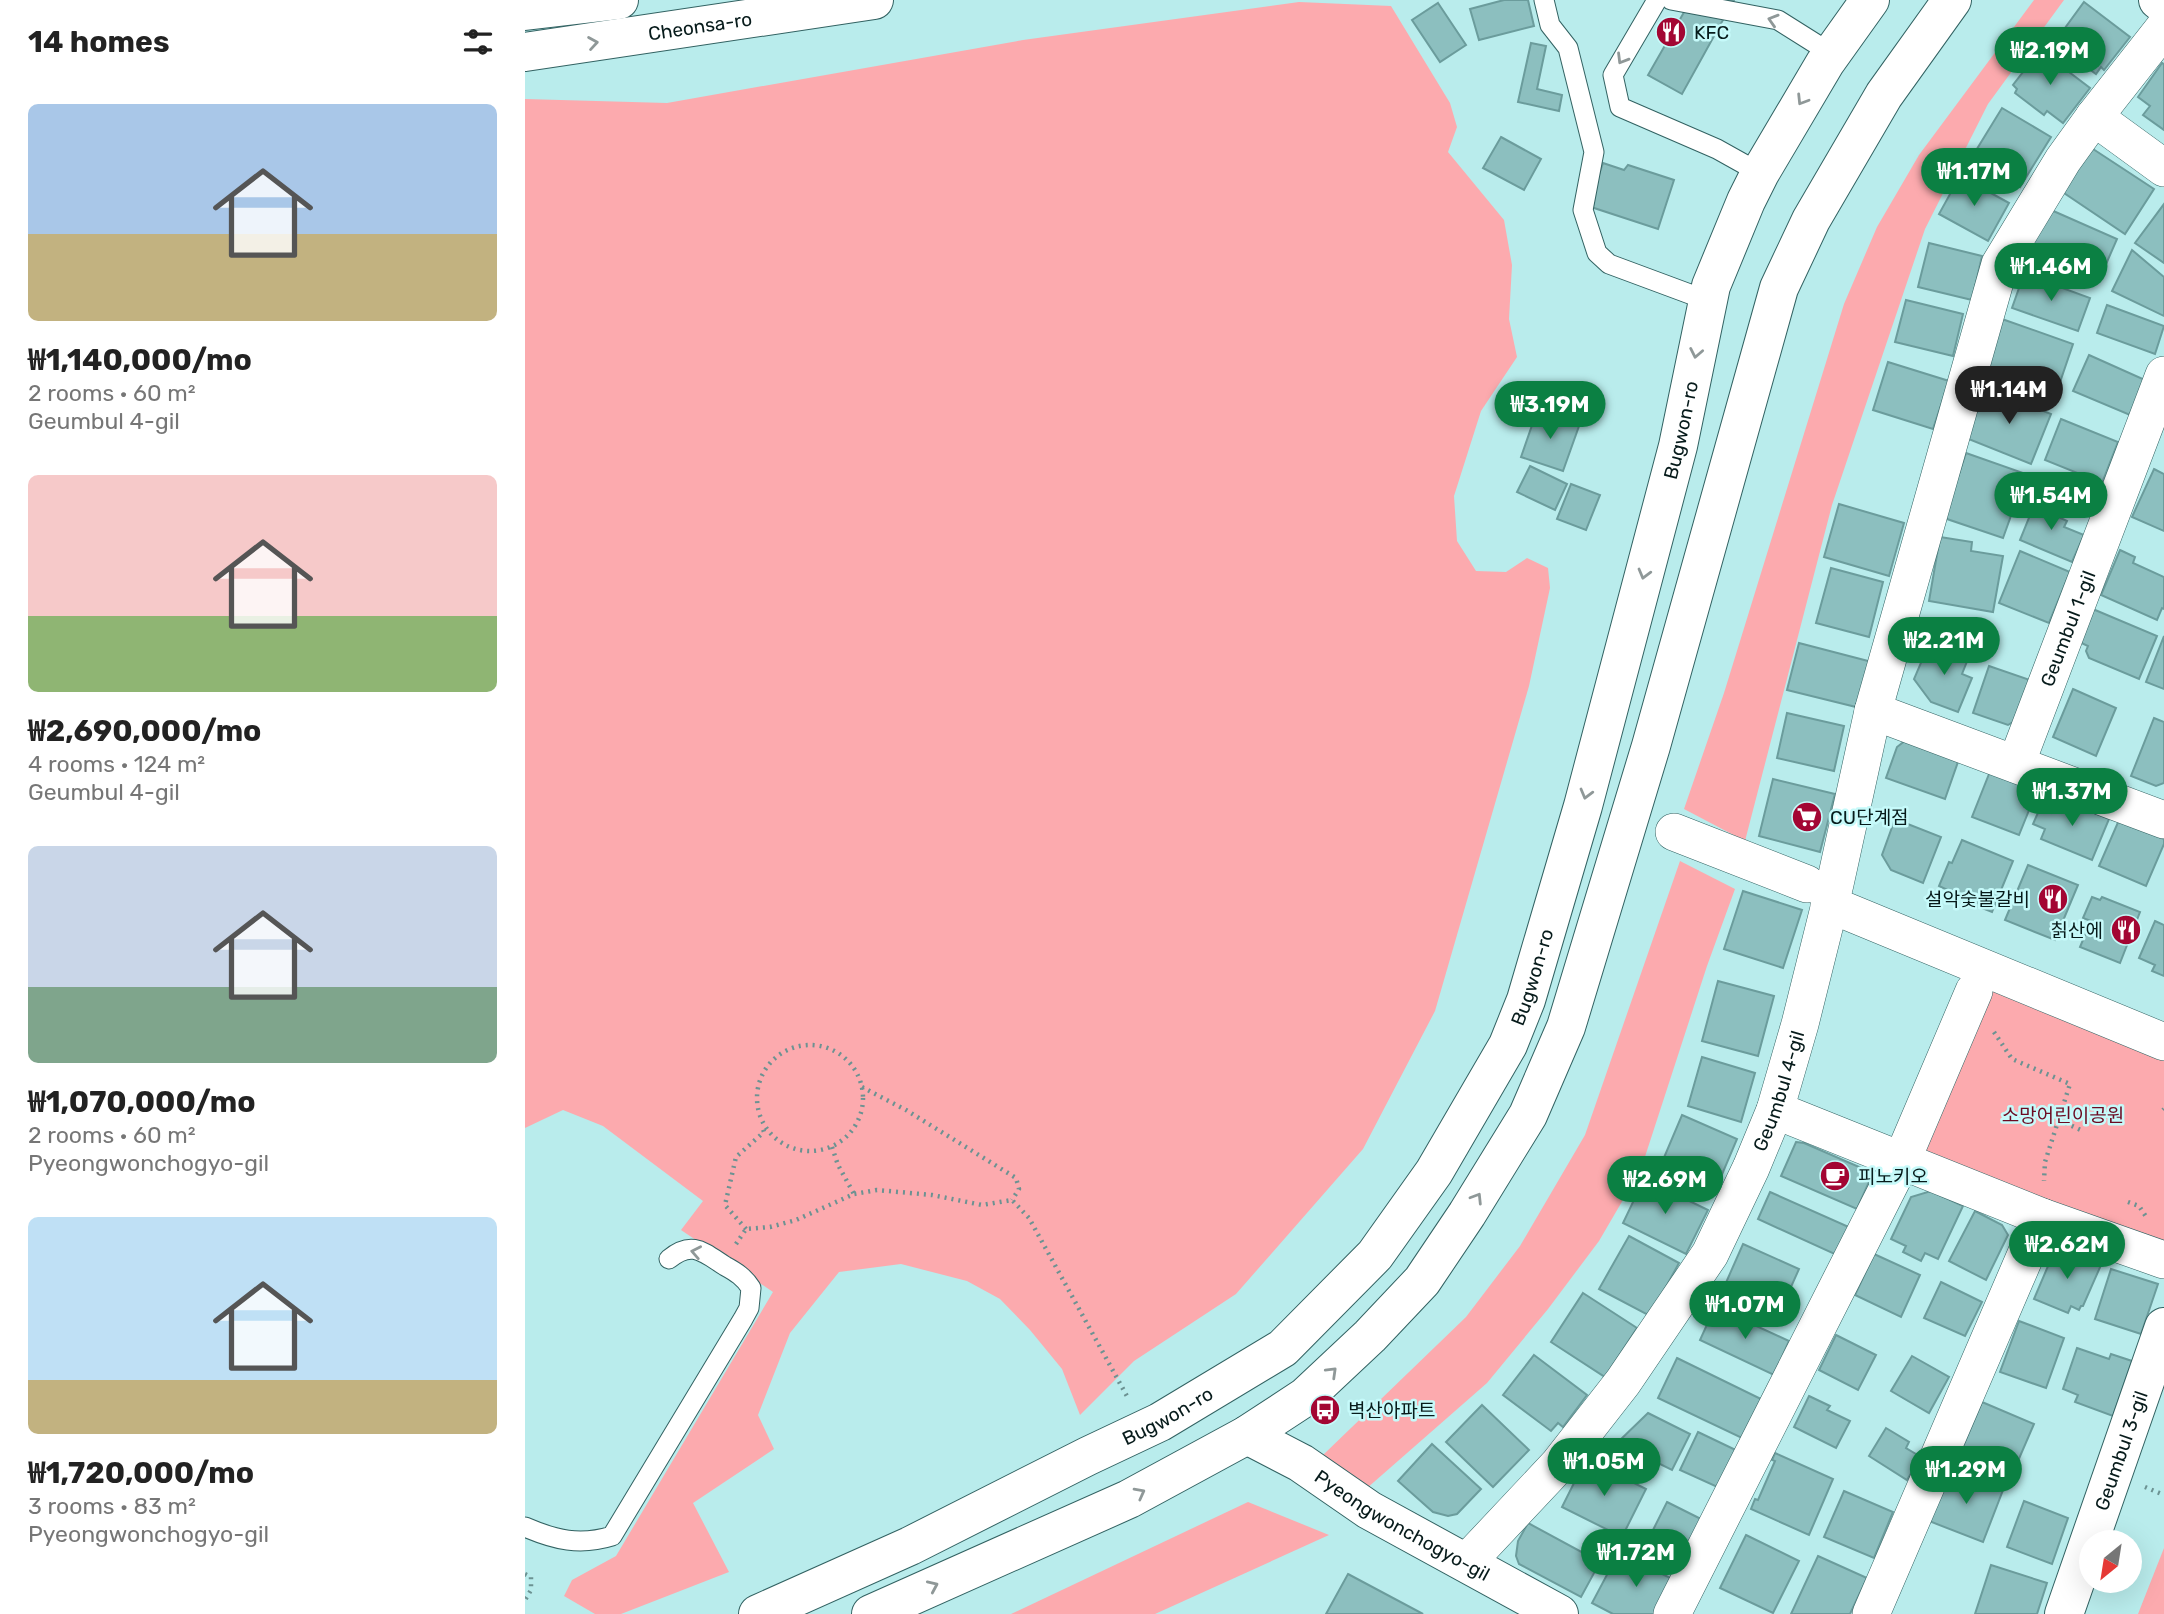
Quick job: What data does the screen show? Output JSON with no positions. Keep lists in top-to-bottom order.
{
  "streets": {
    "street": [
      "Cheonsa-ro",
      "Bugwon-ro",
      "Geumbul 1-gil",
      "Geumbul 4-gil",
      "Geumbul 3-gil",
      "Pyeongwonchogyo-gil"
    ]
  },
  "crossings": [
    ["Geumbul 4-gil", "Pyeongwonchogyo-gil"]
  ],
  "one_way": ["Cheonsa-ro"],
  "parks": ["소망어린이공원"],
  "places": {
    "restaurant": ["KFC", "설악숯불갈비", "칡산에"],
    "supermarket": ["CU단계점"],
    "cafe": ["피노키오"],
    "bus stop": ["벽산아파트"]
  },
  "north": "bottom left",
  "page": {
    "heading": "14 homes",
    "price": [
      "₩2.19M",
      "₩1.17M",
      "₩1.46M",
      "₩1.14M",
      "₩3.19M",
      "₩1.54M",
      "₩2.21M",
      "₩1.37M",
      "₩2.69M",
      "₩2.62M",
      "₩1.07M",
      "₩1.05M",
      "₩1.29M",
      "₩1.72M"
    ],
    "list": [
      {
        "name": "₩1,140,000/mo",
        "note": "2 rooms · 60 m² · Geumbul 4-gil"
      },
      {
        "name": "₩2,690,000/mo",
        "note": "4 rooms · 124 m² · Geumbul 4-gil"
      },
      {
        "name": "₩1,070,000/mo",
        "note": "2 rooms · 60 m² · Pyeongwonchogyo-gil"
      },
      {
        "name": "₩1,720,000/mo",
        "note": "3 rooms · 83 m² · Pyeongwonchogyo-gil"
      }
    ]
  }
}
